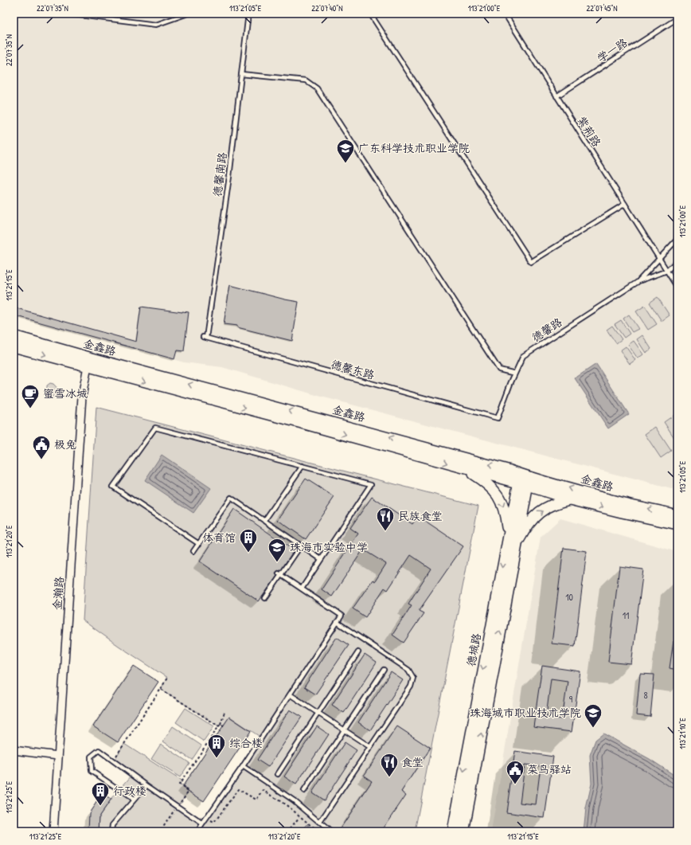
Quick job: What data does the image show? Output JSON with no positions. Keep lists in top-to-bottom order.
{
  "streets": {
    "street": ["金鑫路", "金瀚路", "德城路"],
    "lane": [
      "学一路",
      "紫荊路",
      "德馨南路",
      "德馨路",
      "德馨东路"
    ]
  },
  "crossings": [
    ["学一路", "紫荊路"],
    ["紫荊路", "德馨路"],
    ["德馨南路", "德馨东路"],
    ["德馨路", "德馨东路"],
    ["金鑫路", "金瀚路"],
    ["金鑫路", "德城路"]
  ],
  "places": {
    "school or university": ["广东科学技术职业学院", "珠海市实验中学", "珠海城市职业技术学院"],
    "cafe": ["蜜雪冰城"],
    "public building": ["极兔", "菜鸟驿站"],
    "restaurant": ["民族食堂", "食堂"],
    "building": ["体育馆", "综合楼", "行政楼"]
  },
  "house_numbers": [
    "10",
    "11",
    "8",
    "9"
  ],
  "coordinates": [
    "22°07'35\"N",
    "113°21'05\"E",
    "22°07'40\"N",
    "113°21'00\"E",
    "22°07'45\"N",
    "113°21'15\"E",
    "113°21'20\"E",
    "113°21'10\"E",
    "113°21'25\"E"
  ]
}
